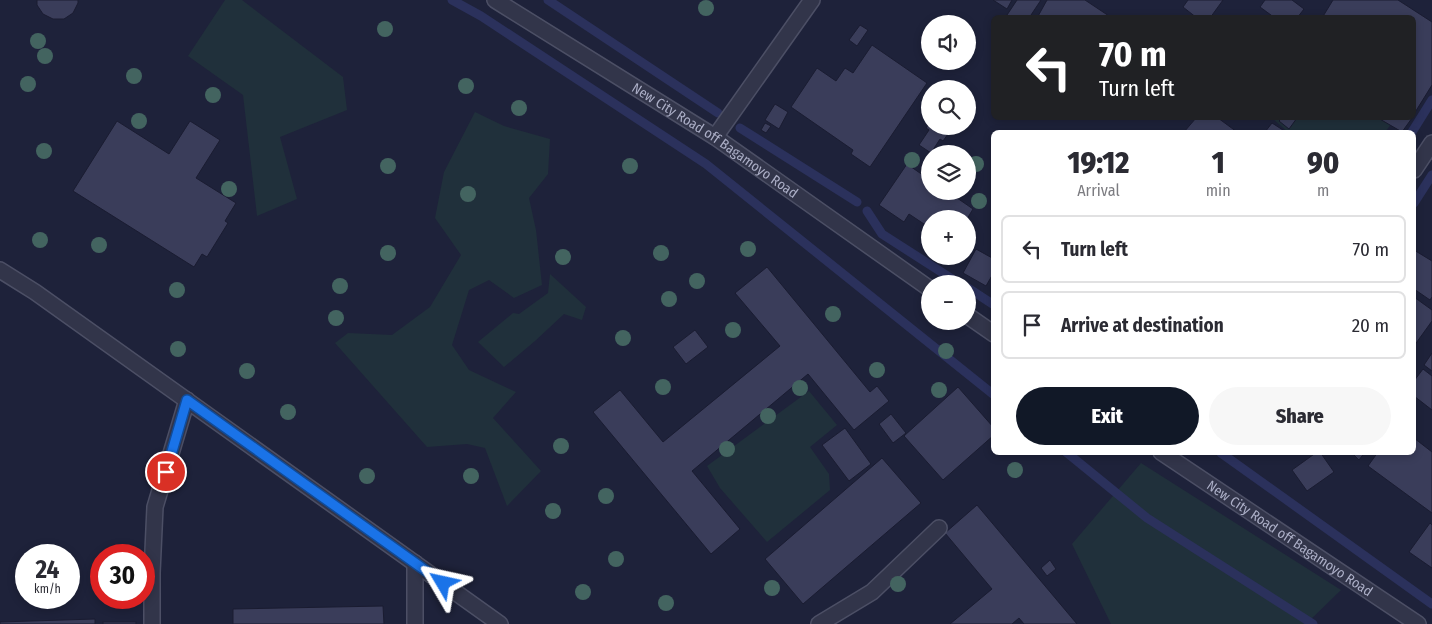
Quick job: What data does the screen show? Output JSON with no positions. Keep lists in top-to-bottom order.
{
  "streets": {
    "street": ["New City Road off Bagamoyo Road"]
  },
  "page": {
    "map_buttons": ["+", "−"],
    "turn": ["70 m", "Turn left"],
    "eta": [
      "19:12",
      "Arrival",
      "1",
      "min",
      "90",
      "m"
    ],
    "list": [
      {
        "name": "Turn left",
        "value": "70 m"
      },
      {
        "name": "Arrive at destination",
        "value": "20 m"
      }
    ],
    "buttons": ["Exit", "Share"],
    "speed": "24 km/h",
    "limit": "30"
  }
}
